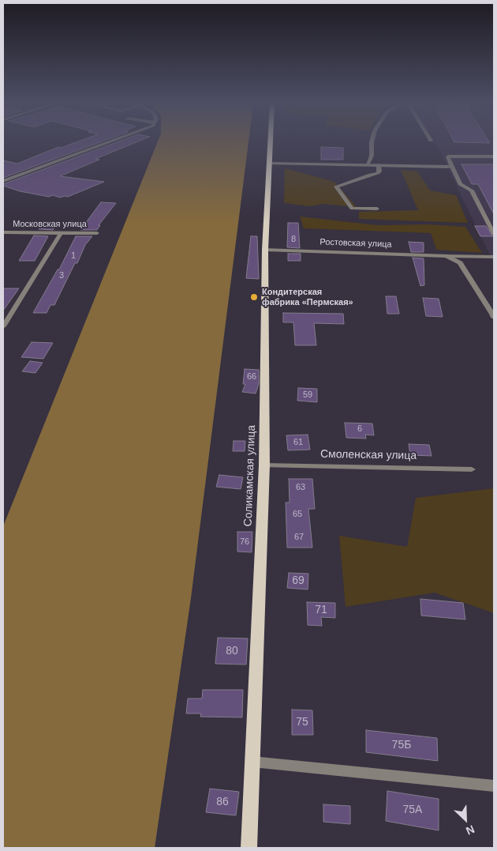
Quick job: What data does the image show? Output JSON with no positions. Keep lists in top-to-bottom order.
{
  "streets": {
    "main road": ["Соликамская улица"],
    "street": ["Московская улица", "Ростовская улица", "Смоленская улица"]
  },
  "crossings": [
    ["Ростовская улица", "Соликамская улица"],
    ["Смоленская улица", "Соликамская улица"]
  ],
  "places": ["Кондитерская фабрика «Пермская»"],
  "house_numbers": [
    "8",
    "1",
    "3",
    "66",
    "59",
    "6",
    "61",
    "63",
    "65",
    "67",
    "76",
    "69",
    "71",
    "80",
    "75",
    "75Б",
    "86",
    "75А"
  ],
  "north": "bottom right"
}
